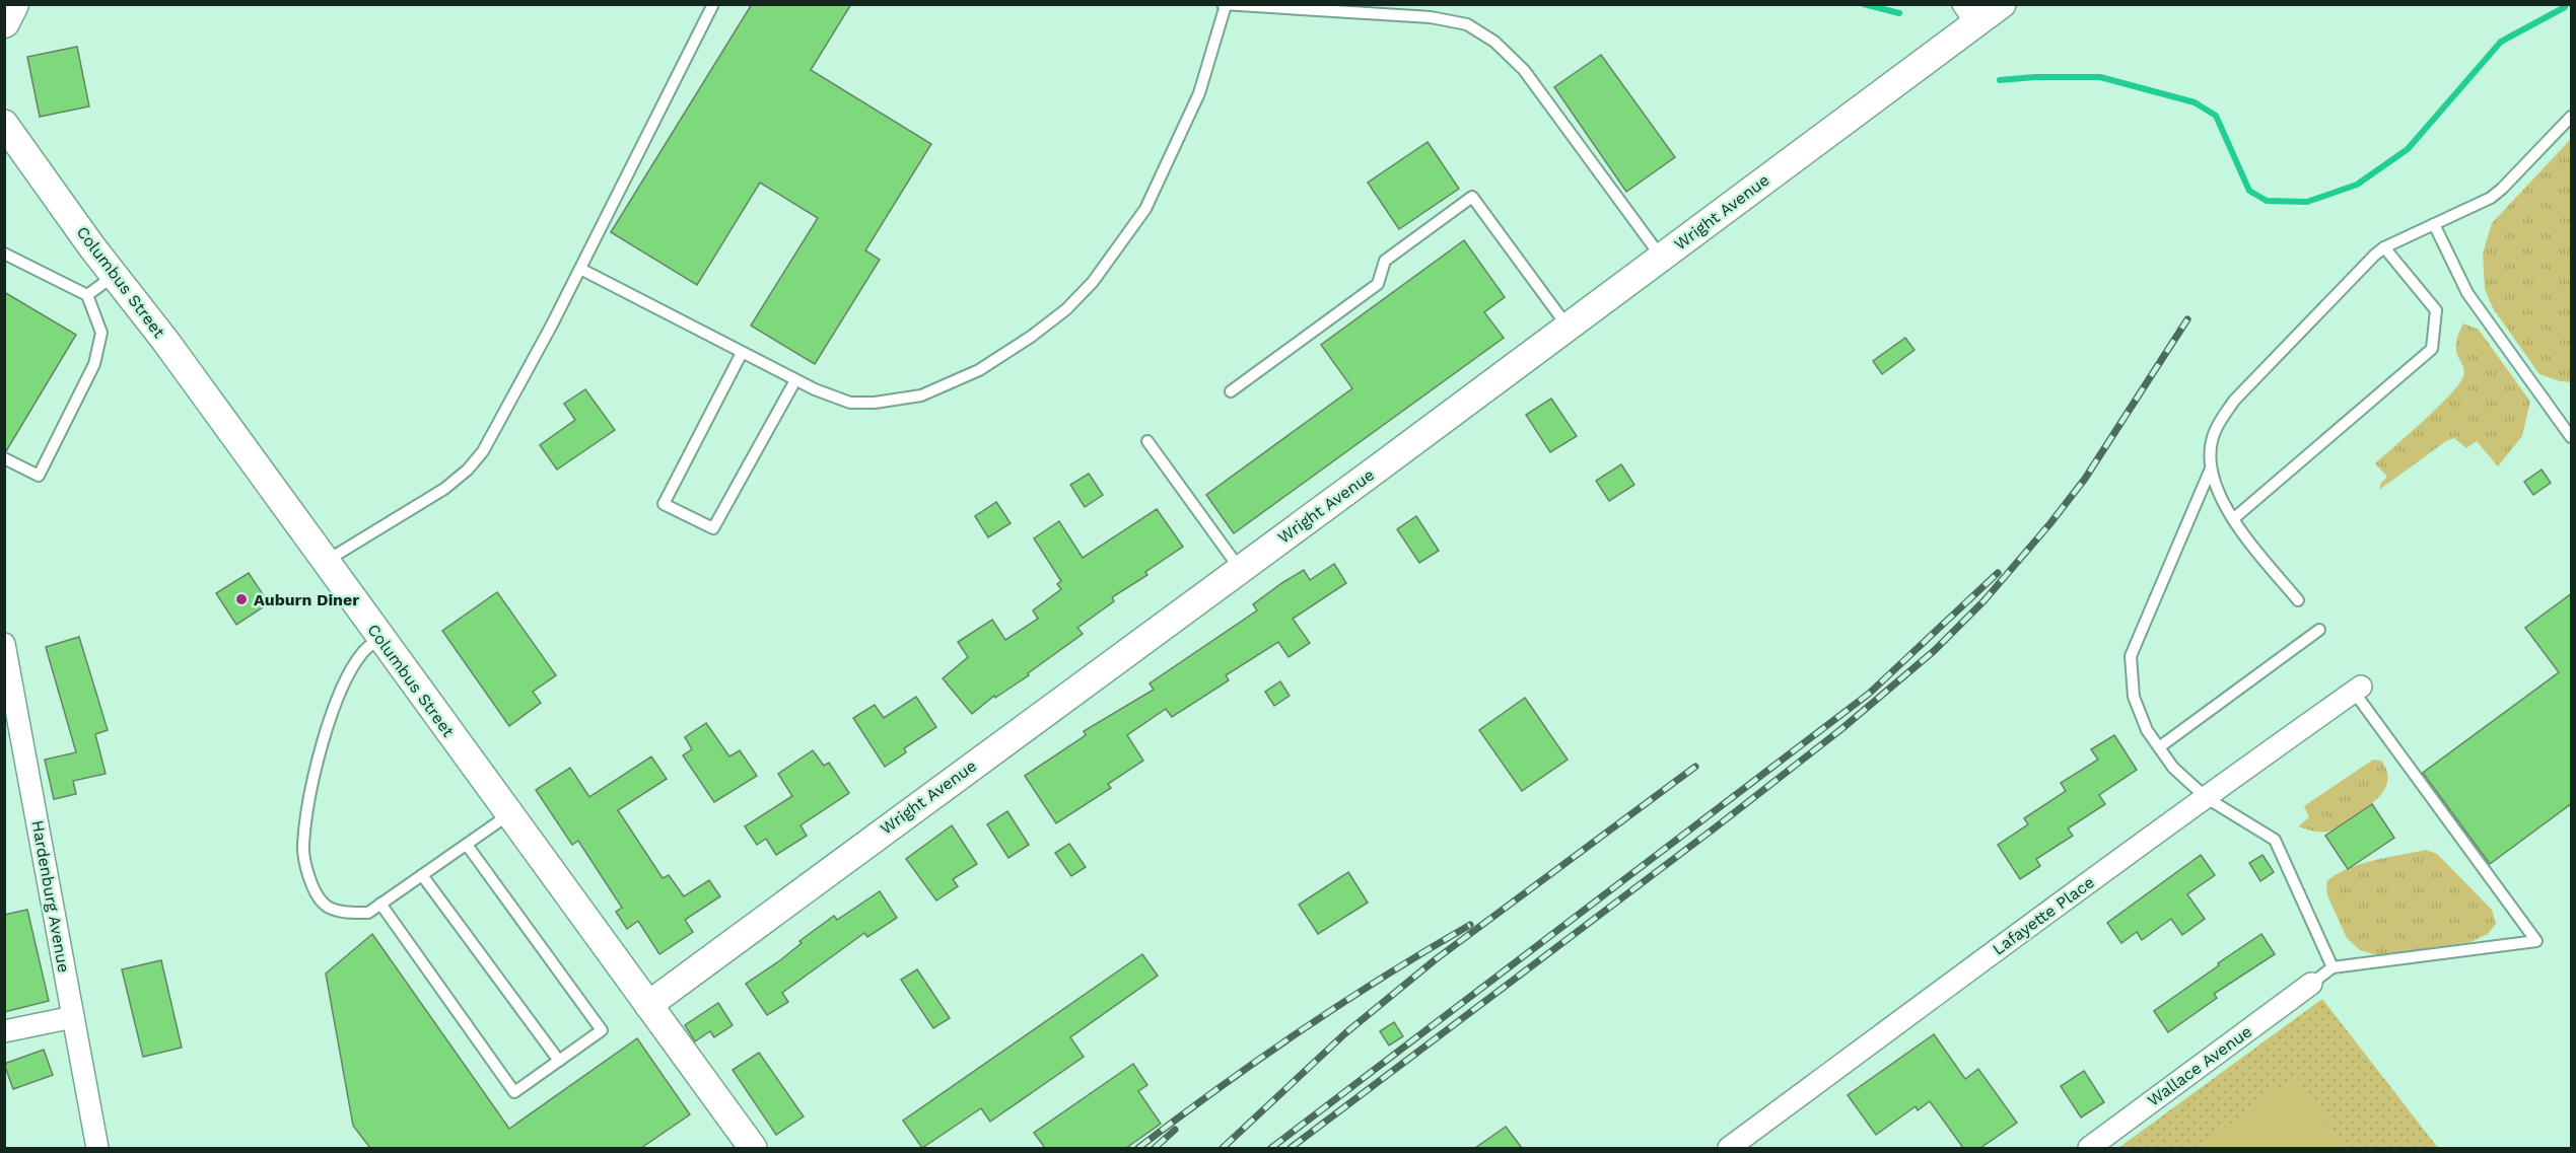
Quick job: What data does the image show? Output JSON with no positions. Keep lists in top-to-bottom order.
{
  "streets": {
    "street": [
      "Wright Avenue",
      "Columbus Street",
      "Hardenburg Avenue",
      "Lafayette Place",
      "Wallace Avenue"
    ]
  },
  "crossings": [
    ["Wright Avenue", "Columbus Street"]
  ],
  "places": ["Auburn Diner"]
}
